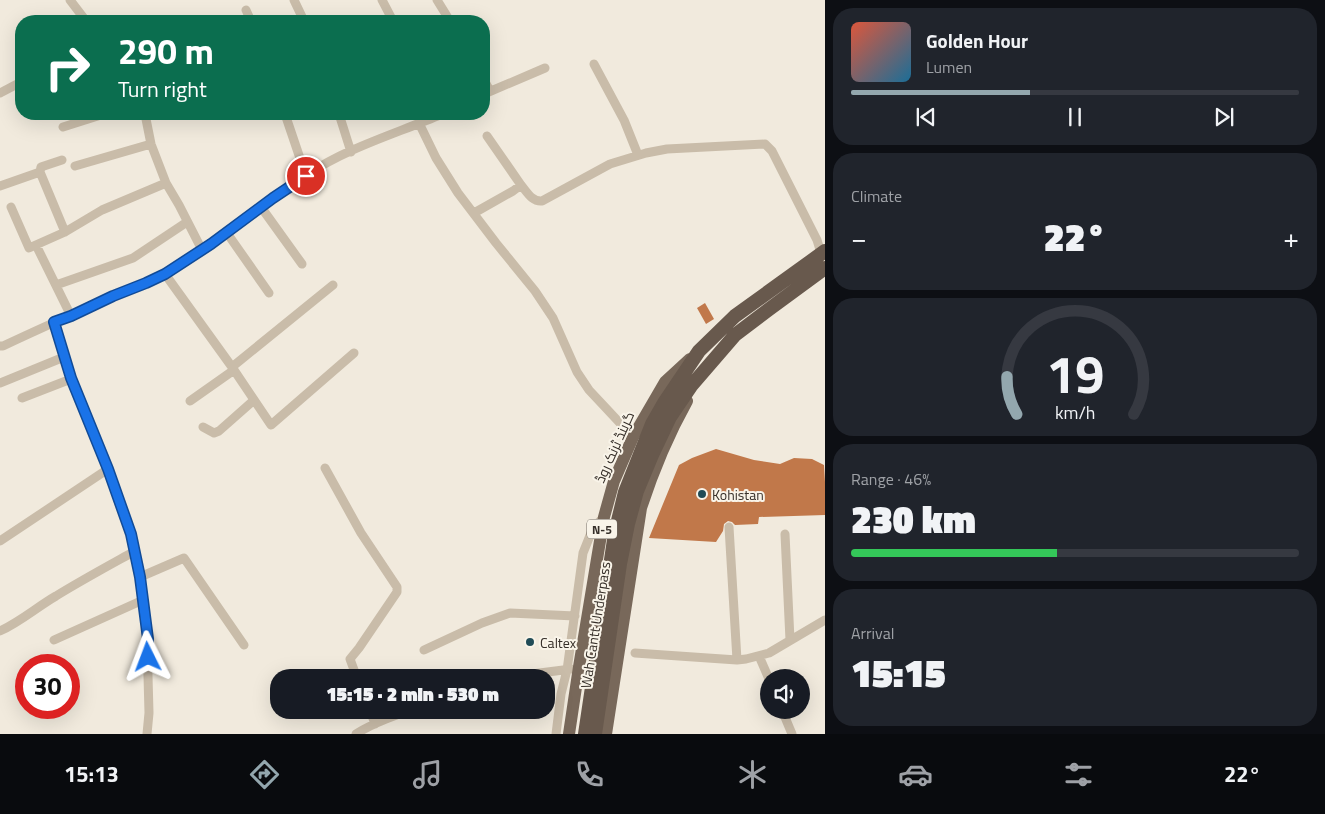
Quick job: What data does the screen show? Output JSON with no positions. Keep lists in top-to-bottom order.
{
  "streets": {
    "highway": ["گرینڈ ٹرنک روڈ", "N-5", "Wah Cantt Underpass"]
  },
  "crossings": [
    ["گرینڈ ٹرنک روڈ", "Wah Cantt Underpass"],
    ["N-5", "Wah Cantt Underpass"]
  ],
  "places": ["Kohistan", "Caltex"],
  "page": {
    "turn": ["290 m", "Turn right"],
    "song": ["Golden Hour", "Lumen"],
    "tile": [
      "Climate",
      ["Range · 46%", "230 km"],
      ["Arrival", "15:15"]
    ],
    "heat": ["−", "22°", "+"],
    "limit": "30",
    "trip": "15:15 · 2 min · 530 m",
    "tabs": ["15:13", "22°"],
    "gauge": ["19", "km/h"]
  }
}
